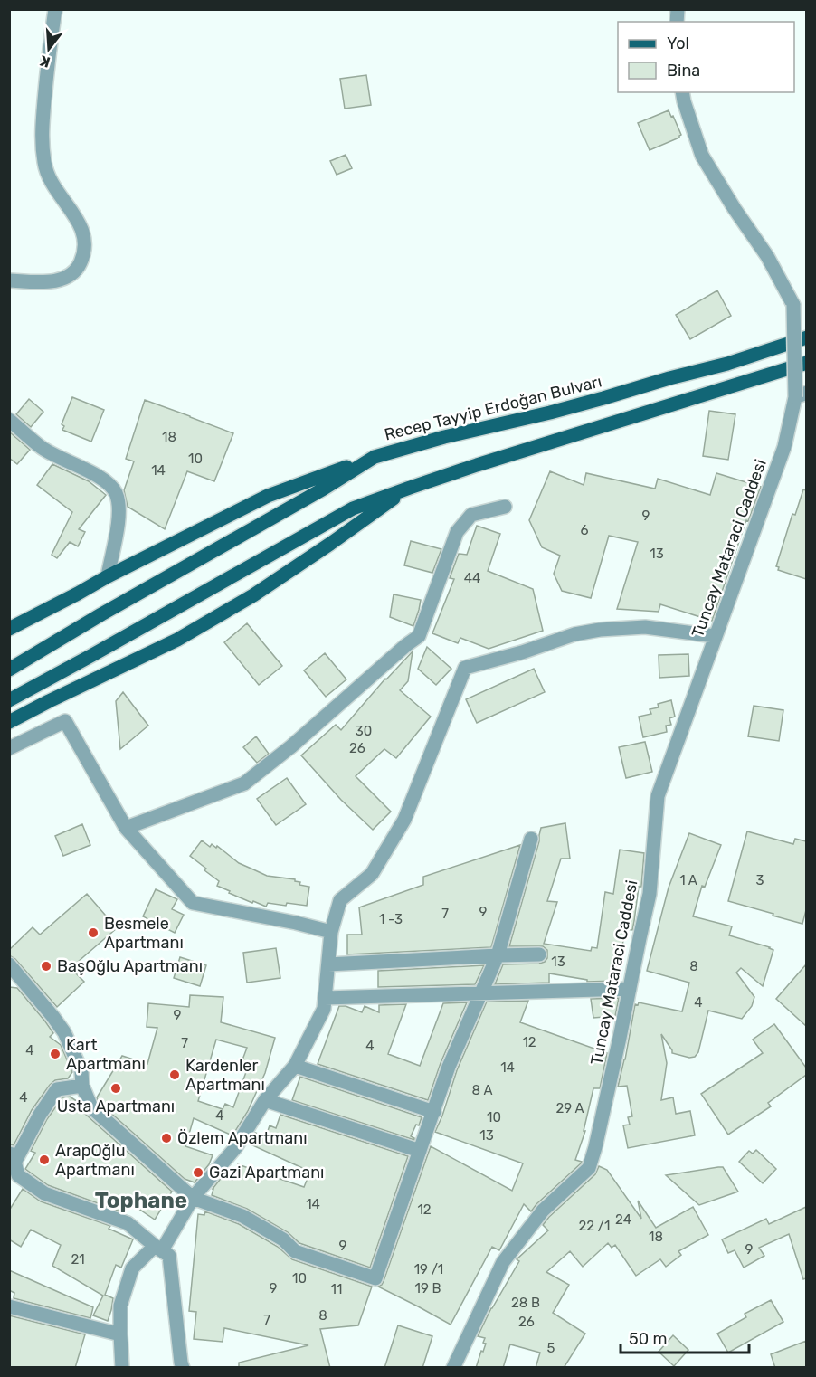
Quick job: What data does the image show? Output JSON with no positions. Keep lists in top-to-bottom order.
{
  "streets": {
    "main road": ["Recep Tayyip Erdoğan Bulvarı"],
    "street": ["Tuncay Mataraci Caddesi"]
  },
  "districts": ["Tophane"],
  "places": [
    "Besmele Apartmanı",
    "BaşOğlu Apartmanı",
    "Kart Apartmanı",
    "Kardenler Apartmanı",
    "Usta Apartmanı",
    "Özlem Apartmanı",
    "ArapOğlu Apartmanı",
    "Gazi Apartmanı"
  ],
  "house_numbers": [
    "18",
    "10",
    "14",
    "9",
    "6",
    "13",
    "44",
    "30",
    "26",
    "1 A",
    "3",
    "9",
    "7",
    "1 -3",
    "13",
    "8",
    "4",
    "9",
    "12",
    "7",
    "4",
    "4",
    "14",
    "8 A",
    "4",
    "29 A",
    "4",
    "10",
    "13",
    "14",
    "12",
    "24",
    "22 /1",
    "18",
    "9",
    "9",
    "21",
    "19 /1",
    "10",
    "9",
    "19 B",
    "11",
    "28 B",
    "8",
    "7",
    "26",
    "5"
  ],
  "legend": ["Yol", "Bina"],
  "scale_bar": "50 m",
  "north": "bottom"
}
